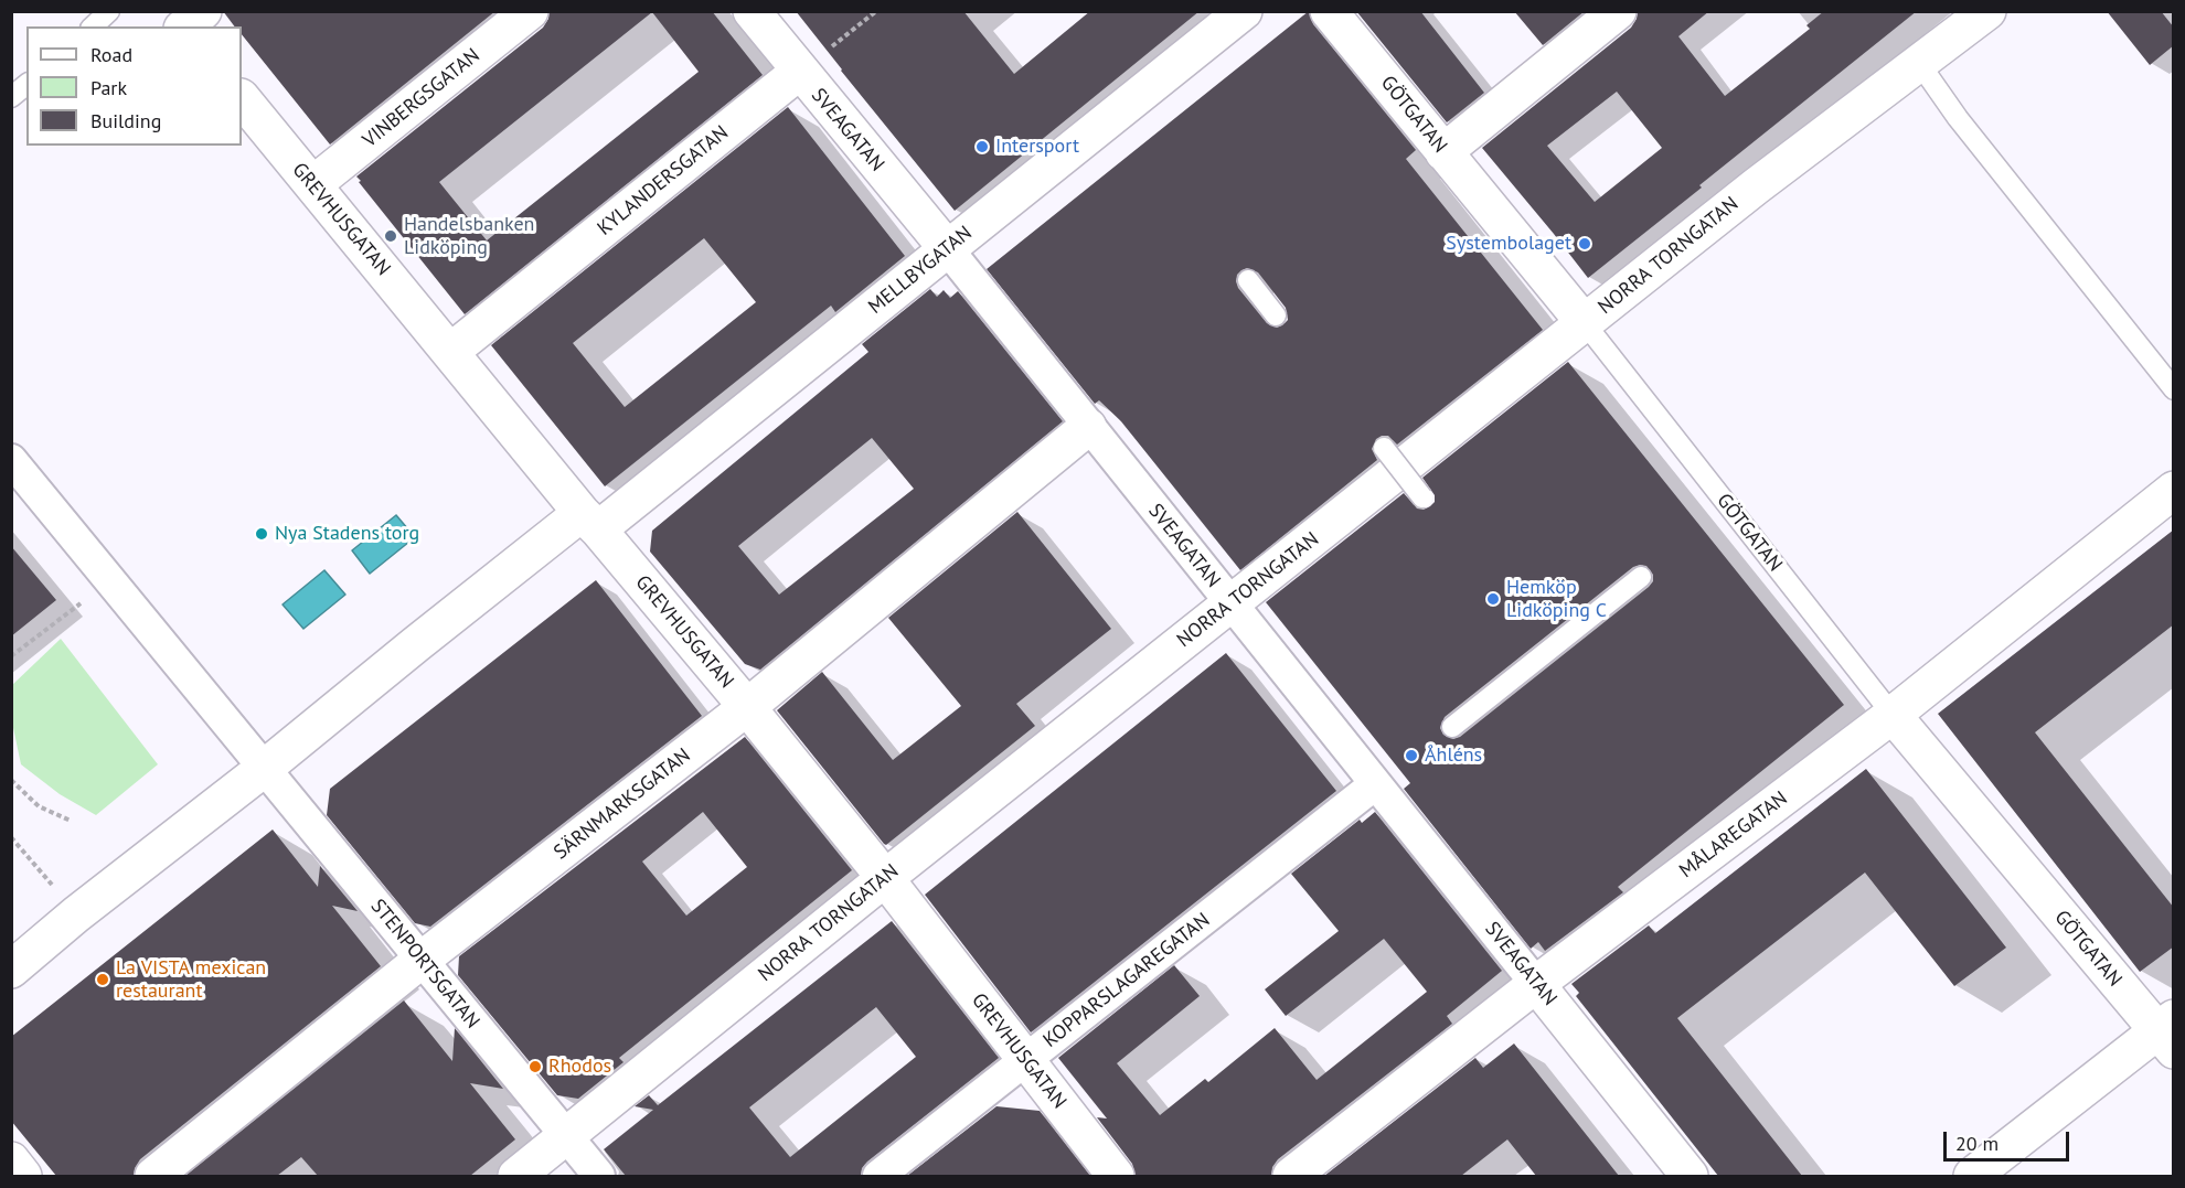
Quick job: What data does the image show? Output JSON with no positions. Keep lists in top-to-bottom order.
{
  "streets": {
    "street": [
      "VINBERGSGATAN",
      "GÖTGATAN",
      "SVEAGATAN",
      "KYLANDERSGATAN",
      "GREVHUSGATAN",
      "NORRA TORNGATAN",
      "MELLBYGATAN",
      "SÄRNMARKSGATAN",
      "MÅLAREGATAN",
      "STENPORTSGATAN",
      "KOPPARSLAGAREGATAN"
    ]
  },
  "crossings": [
    ["VINBERGSGATAN", "GREVHUSGATAN"],
    ["GÖTGATAN", "NORRA TORNGATAN"],
    ["GÖTGATAN", "MÅLAREGATAN"],
    ["SVEAGATAN", "KYLANDERSGATAN"],
    ["SVEAGATAN", "NORRA TORNGATAN"],
    ["SVEAGATAN", "MELLBYGATAN"],
    ["SVEAGATAN", "SÄRNMARKSGATAN"],
    ["SVEAGATAN", "MÅLAREGATAN"],
    ["SVEAGATAN", "KOPPARSLAGAREGATAN"],
    ["KYLANDERSGATAN", "GREVHUSGATAN"],
    ["GREVHUSGATAN", "NORRA TORNGATAN"],
    ["GREVHUSGATAN", "MELLBYGATAN"],
    ["GREVHUSGATAN", "SÄRNMARKSGATAN"],
    ["GREVHUSGATAN", "KOPPARSLAGAREGATAN"],
    ["NORRA TORNGATAN", "STENPORTSGATAN"],
    ["MELLBYGATAN", "STENPORTSGATAN"],
    ["SÄRNMARKSGATAN", "STENPORTSGATAN"]
  ],
  "places": [
    "Intersport",
    "Handelsbanken Lidköping",
    "Systembolaget",
    "Nya Stadens torg",
    "Hemköp Lidköping C",
    "Åhléns",
    "La VISTA mexican restaurant",
    "Rhodos"
  ],
  "legend": ["Road", "Park", "Building"],
  "scale_bar": "20 m"
}
